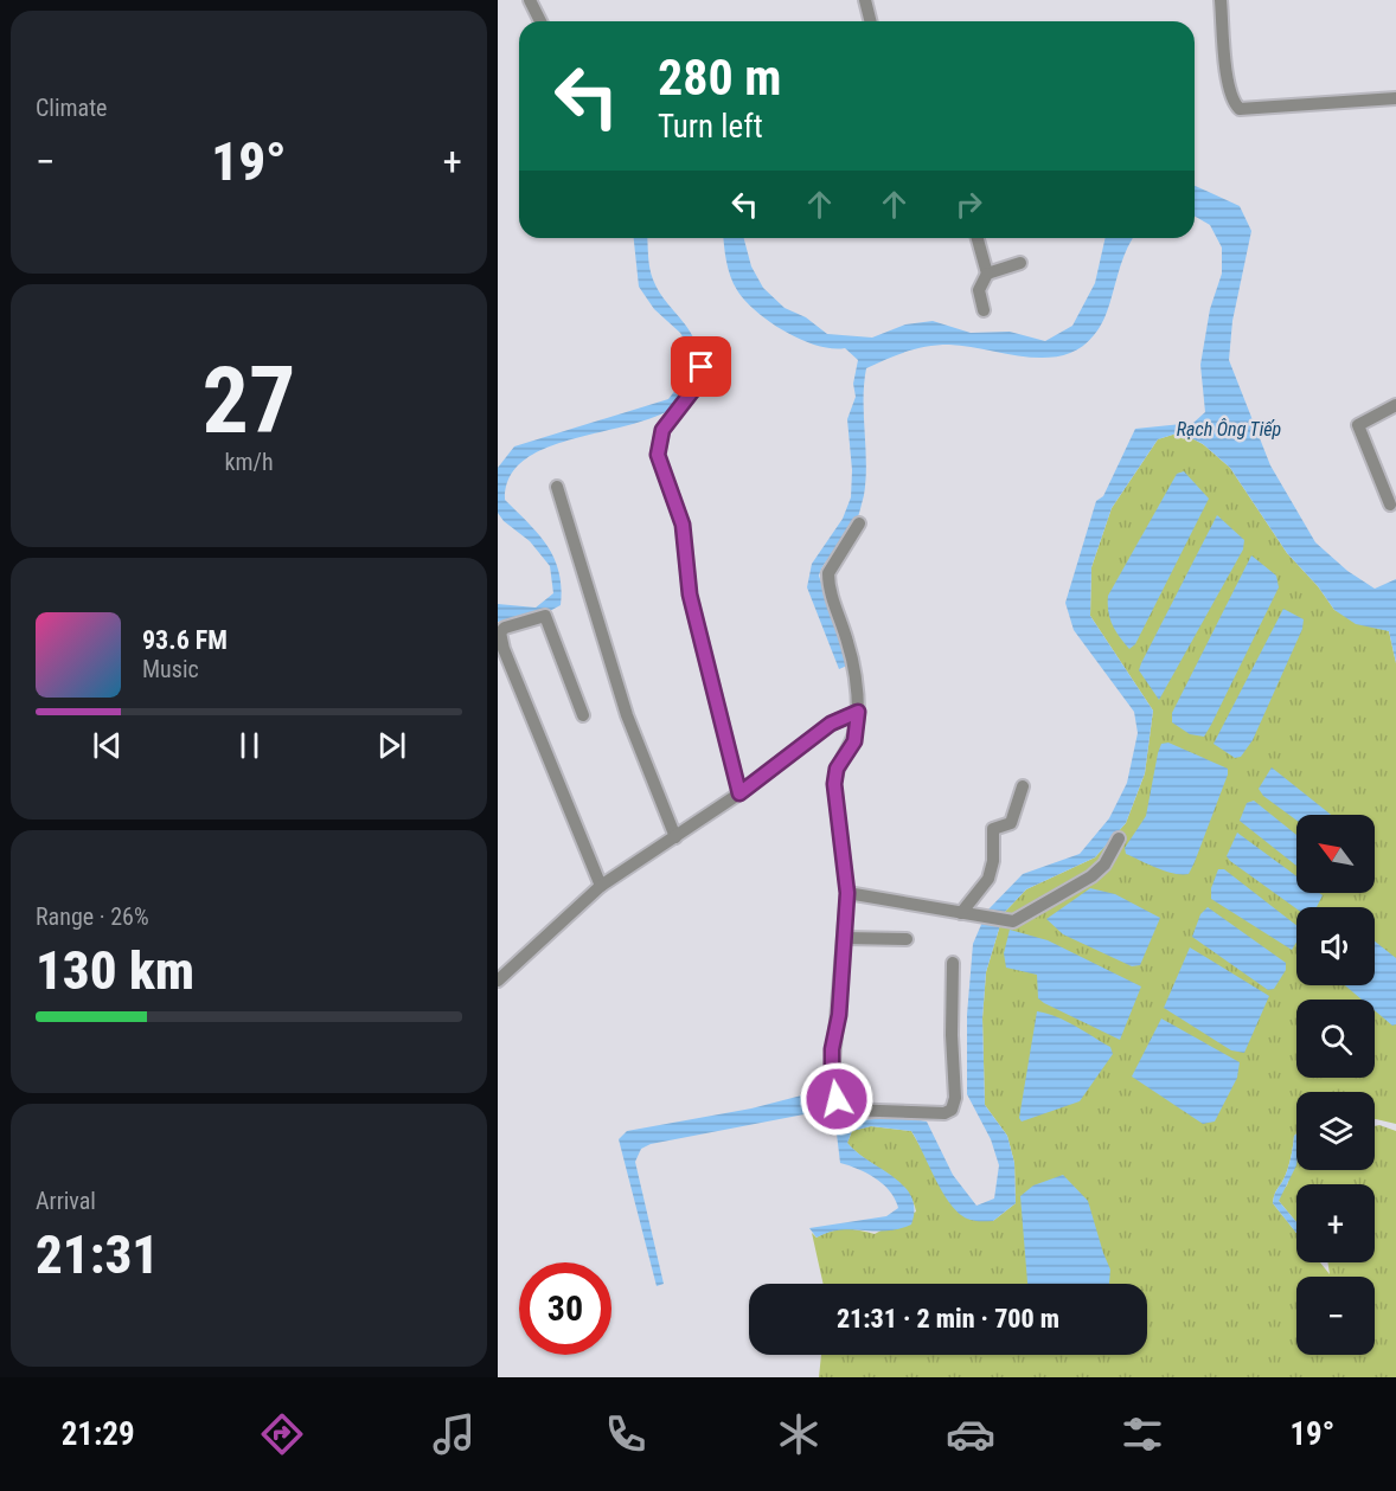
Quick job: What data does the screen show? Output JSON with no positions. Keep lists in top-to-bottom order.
{
  "water": ["Rạch Ông Tiếp"],
  "north": "top left",
  "page": {
    "tile": [
      "Climate",
      ["27", "km/h"],
      ["Range · 26%", "130 km"],
      ["Arrival", "21:31"]
    ],
    "turn": ["280 m", "Turn left"],
    "heat": ["−", "19°", "+"],
    "song": ["93.6 FM", "Music"],
    "map_buttons": ["+", "−"],
    "limit": "30",
    "trip": "21:31 · 2 min · 700 m",
    "tabs": ["21:29", "19°"]
  }
}
